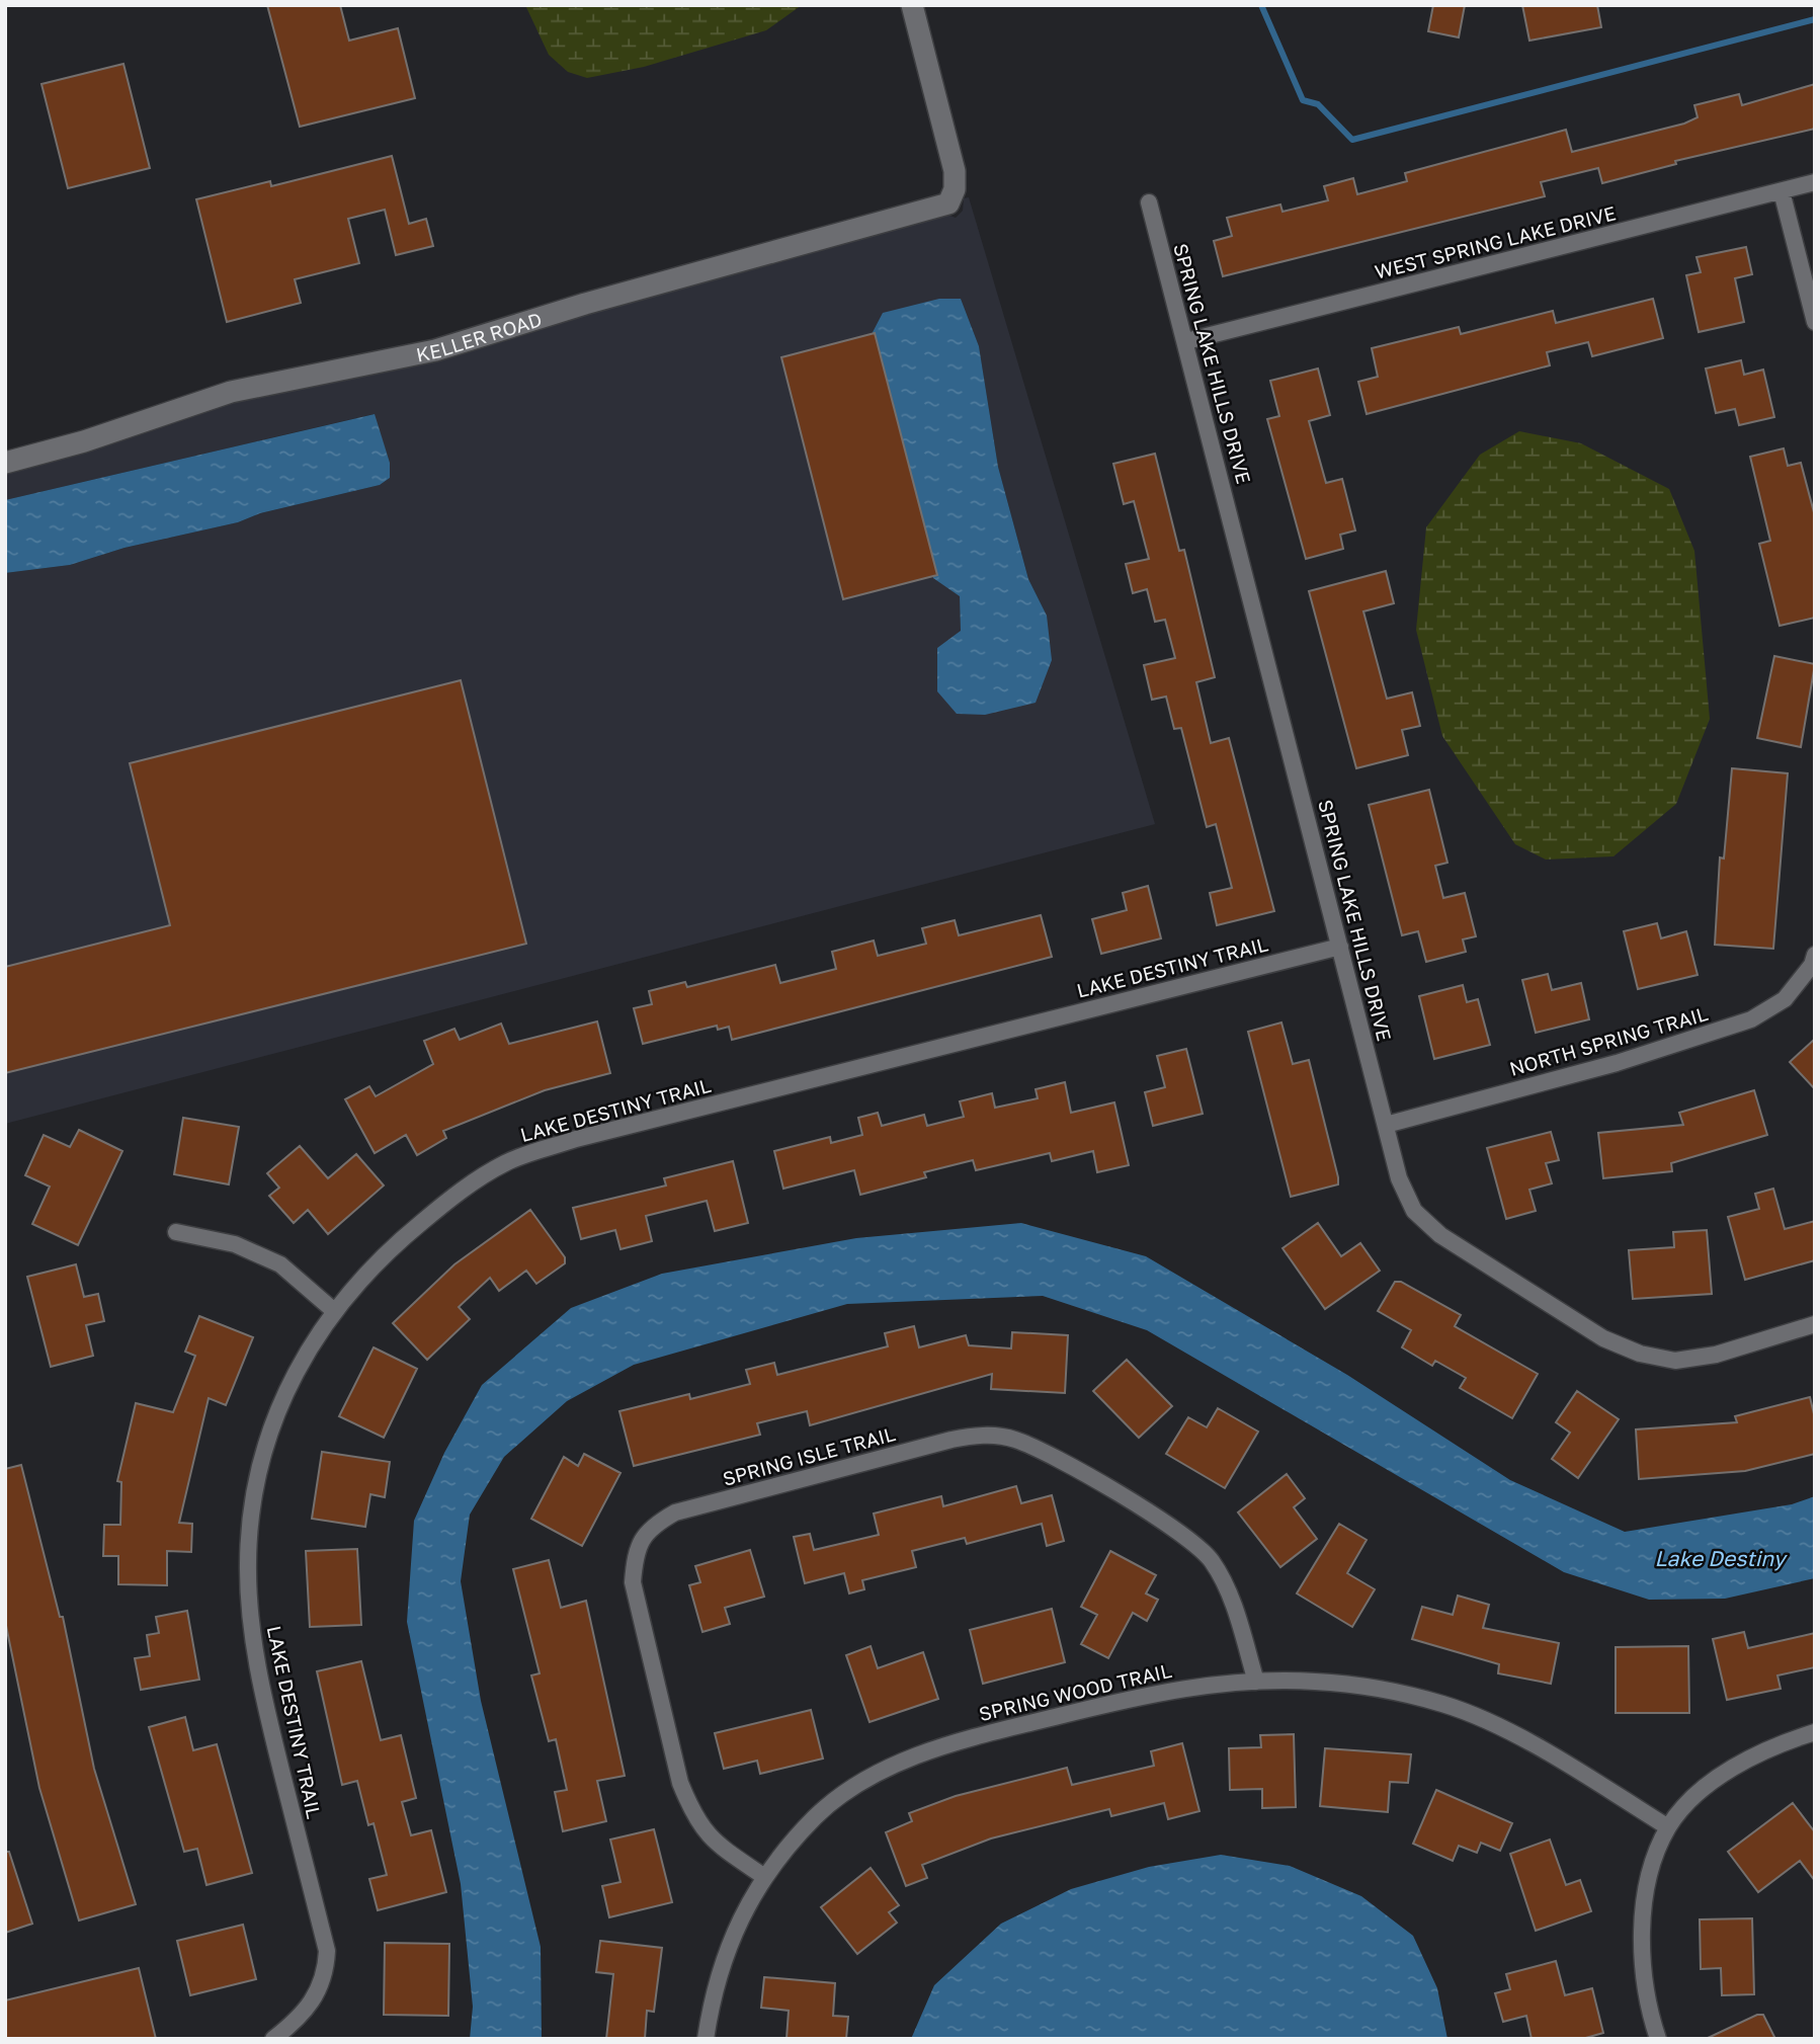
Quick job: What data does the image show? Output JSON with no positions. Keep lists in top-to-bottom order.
{
  "streets": {
    "street": [
      "WEST SPRING LAKE DRIVE",
      "KELLER ROAD",
      "SPRING LAKE HILLS DRIVE",
      "LAKE DESTINY TRAIL",
      "NORTH SPRING TRAIL",
      "SPRING ISLE TRAIL",
      "SPRING WOOD TRAIL"
    ]
  },
  "crossings": [
    ["WEST SPRING LAKE DRIVE", "SPRING LAKE HILLS DRIVE"],
    ["SPRING LAKE HILLS DRIVE", "LAKE DESTINY TRAIL"],
    ["SPRING LAKE HILLS DRIVE", "NORTH SPRING TRAIL"],
    ["SPRING ISLE TRAIL", "SPRING WOOD TRAIL"]
  ],
  "water": ["Lake Destiny"]
}
